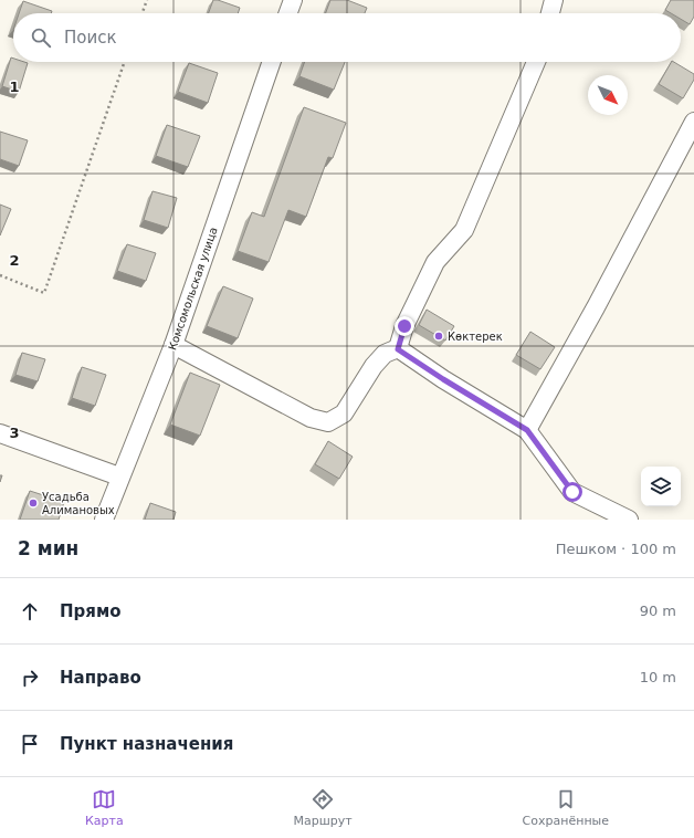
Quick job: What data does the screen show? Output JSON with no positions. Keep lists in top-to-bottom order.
{
  "streets": {
    "street": ["Комсомольская улица"]
  },
  "places": ["Көктерек", "Усадьба Алимановых"],
  "north": "bottom right",
  "page": {
    "search": "Поиск",
    "heading": ["2 мин", "Пешком · 100 m"],
    "list": [
      ["Прямо", "90 m"],
      ["Направо", "10 m"],
      "Пункт назначения"
    ],
    "nav": ["Карта", "Маршрут", "Сохранённые"]
  },
  "grid": {
    "rows": ["1", "2", "3"]
  }
}
